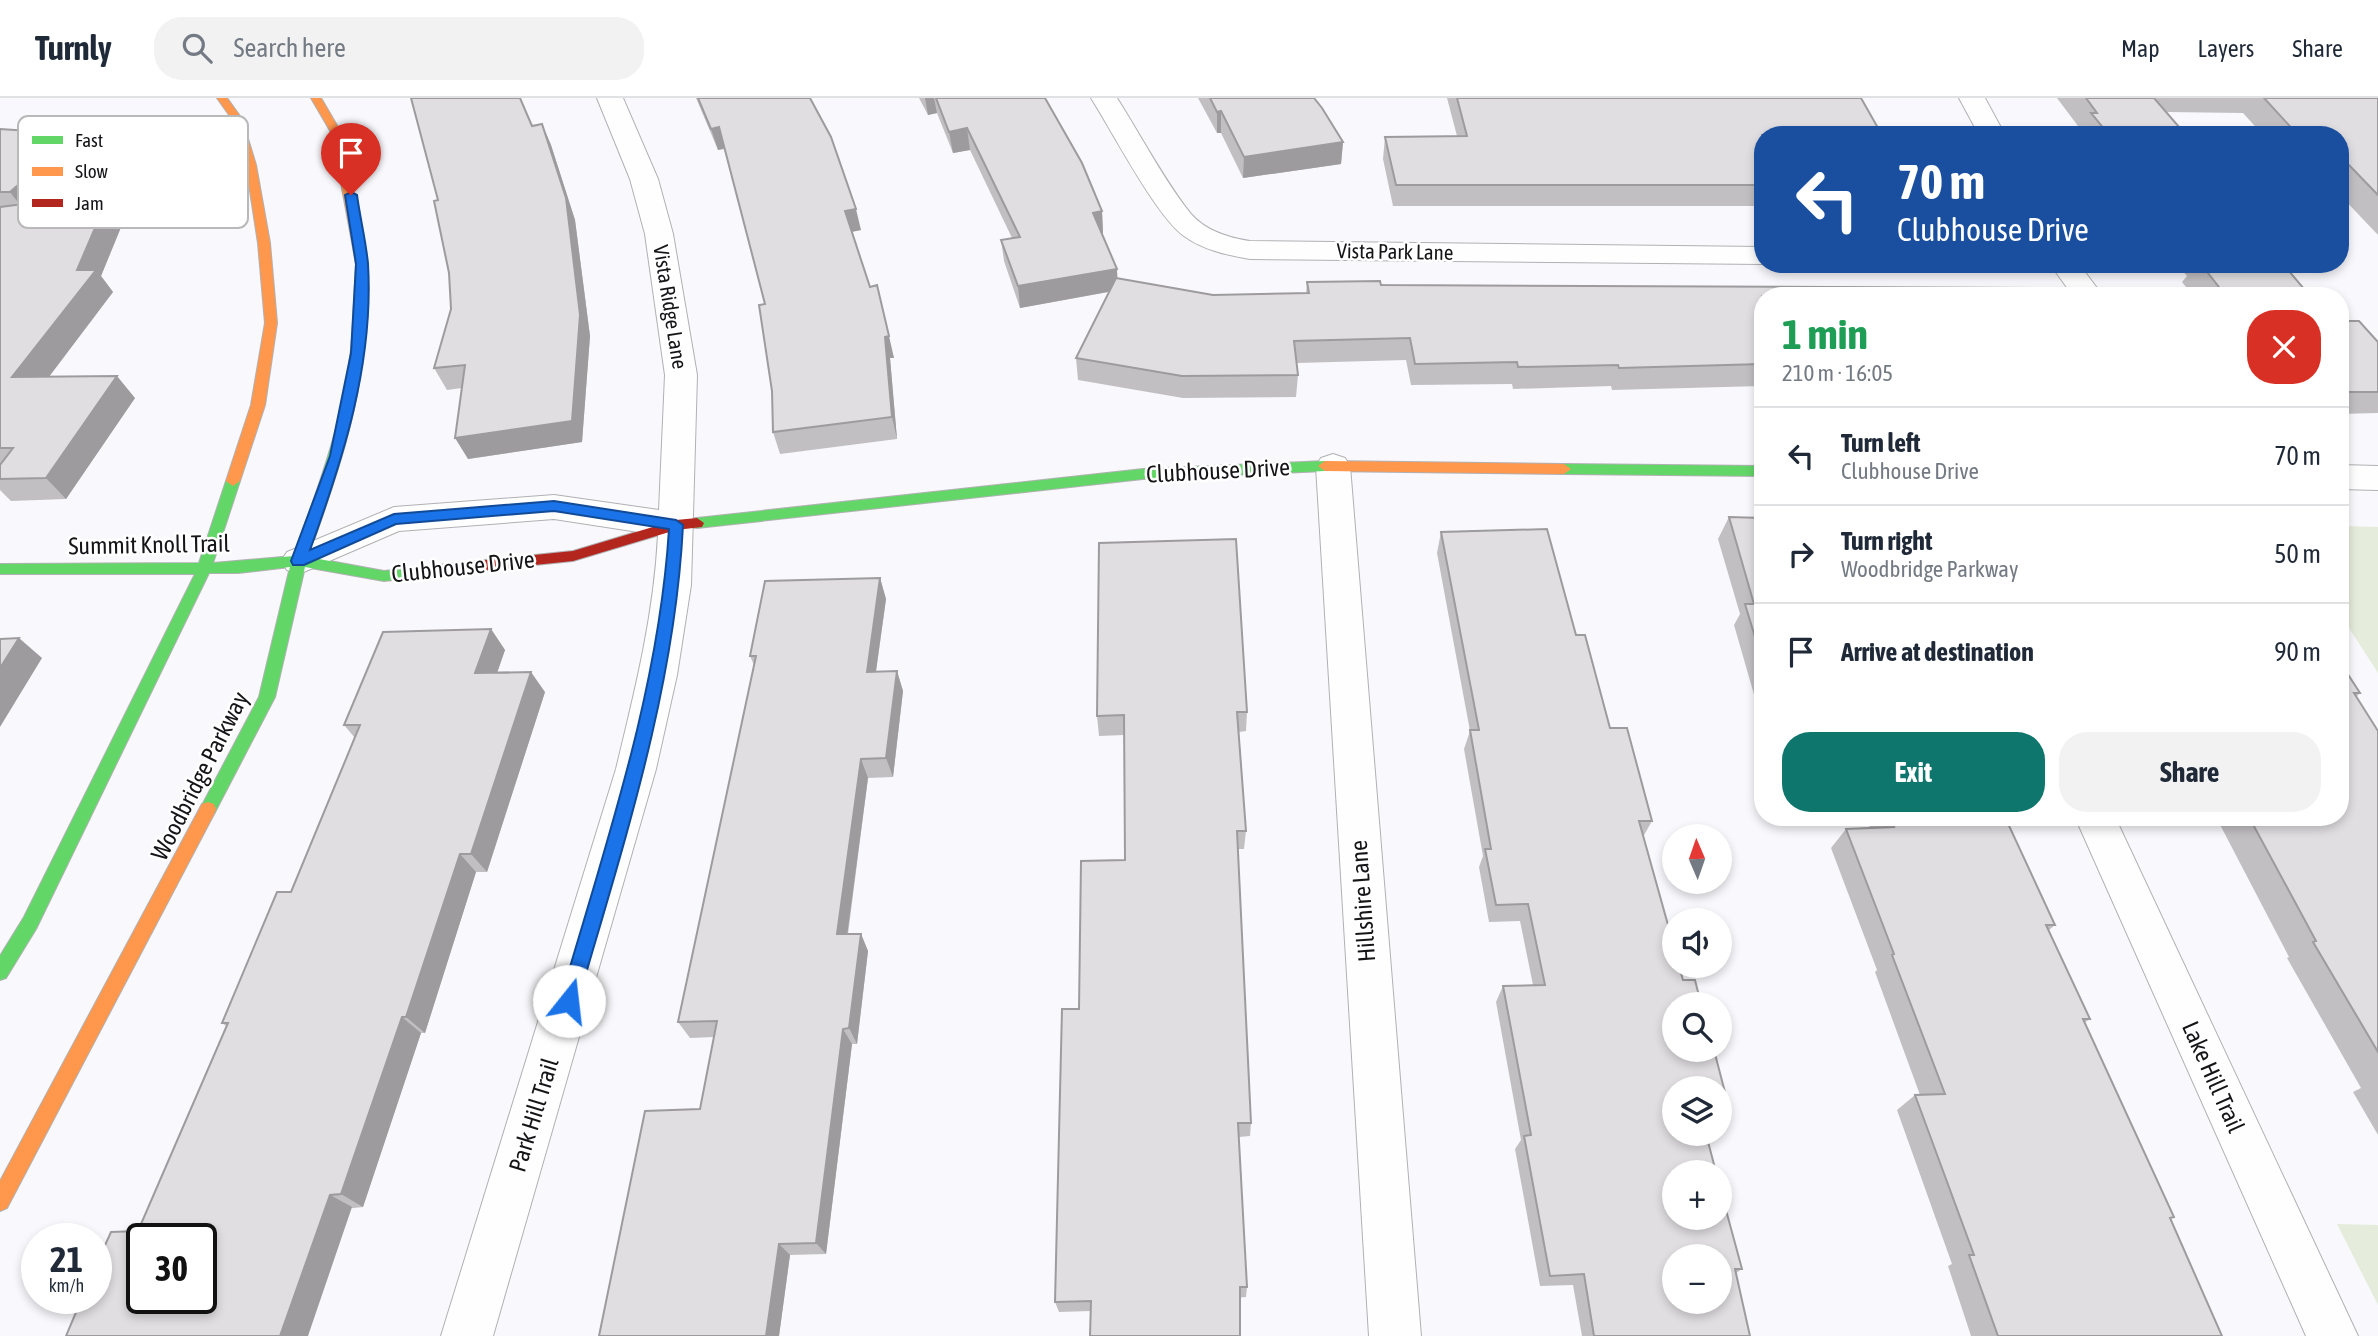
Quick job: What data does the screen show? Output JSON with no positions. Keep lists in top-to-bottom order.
{
  "streets": {
    "main road": ["Clubhouse Drive", "Summit Knoll Trail", "Woodbridge Parkway"],
    "street": [
      "Vista Park Lane",
      "Vista Ridge Lane",
      "Hillshire Lane",
      "Lake Hill Trail",
      "Park Hill Trail"
    ]
  },
  "crossings": [
    ["Vista Ridge Lane", "Clubhouse Drive"],
    ["Vista Ridge Lane", "Park Hill Trail"],
    ["Clubhouse Drive", "Summit Knoll Trail"],
    ["Clubhouse Drive", "Woodbridge Parkway"],
    ["Clubhouse Drive", "Hillshire Lane"],
    ["Clubhouse Drive", "Park Hill Trail"],
    ["Summit Knoll Trail", "Woodbridge Parkway"]
  ],
  "legend": ["Fast", "Slow", "Jam"],
  "north": "top",
  "page": {
    "header": "Turnly",
    "search": "Search here",
    "nav": ["Map", "Layers", "Share"],
    "turn": ["70 m", "Clubhouse Drive"],
    "heading": ["1 min", "210 m · 16:05"],
    "list": [
      {
        "name": "Turn left",
        "note": "Clubhouse Drive",
        "value": "70 m"
      },
      {
        "name": "Turn right",
        "note": "Woodbridge Parkway",
        "value": "50 m"
      },
      {
        "name": "Arrive at destination",
        "value": "90 m"
      }
    ],
    "buttons": ["Exit", "Share"],
    "map_buttons": ["+", "−"],
    "speed": "21 km/h",
    "limit": "30"
  }
}
